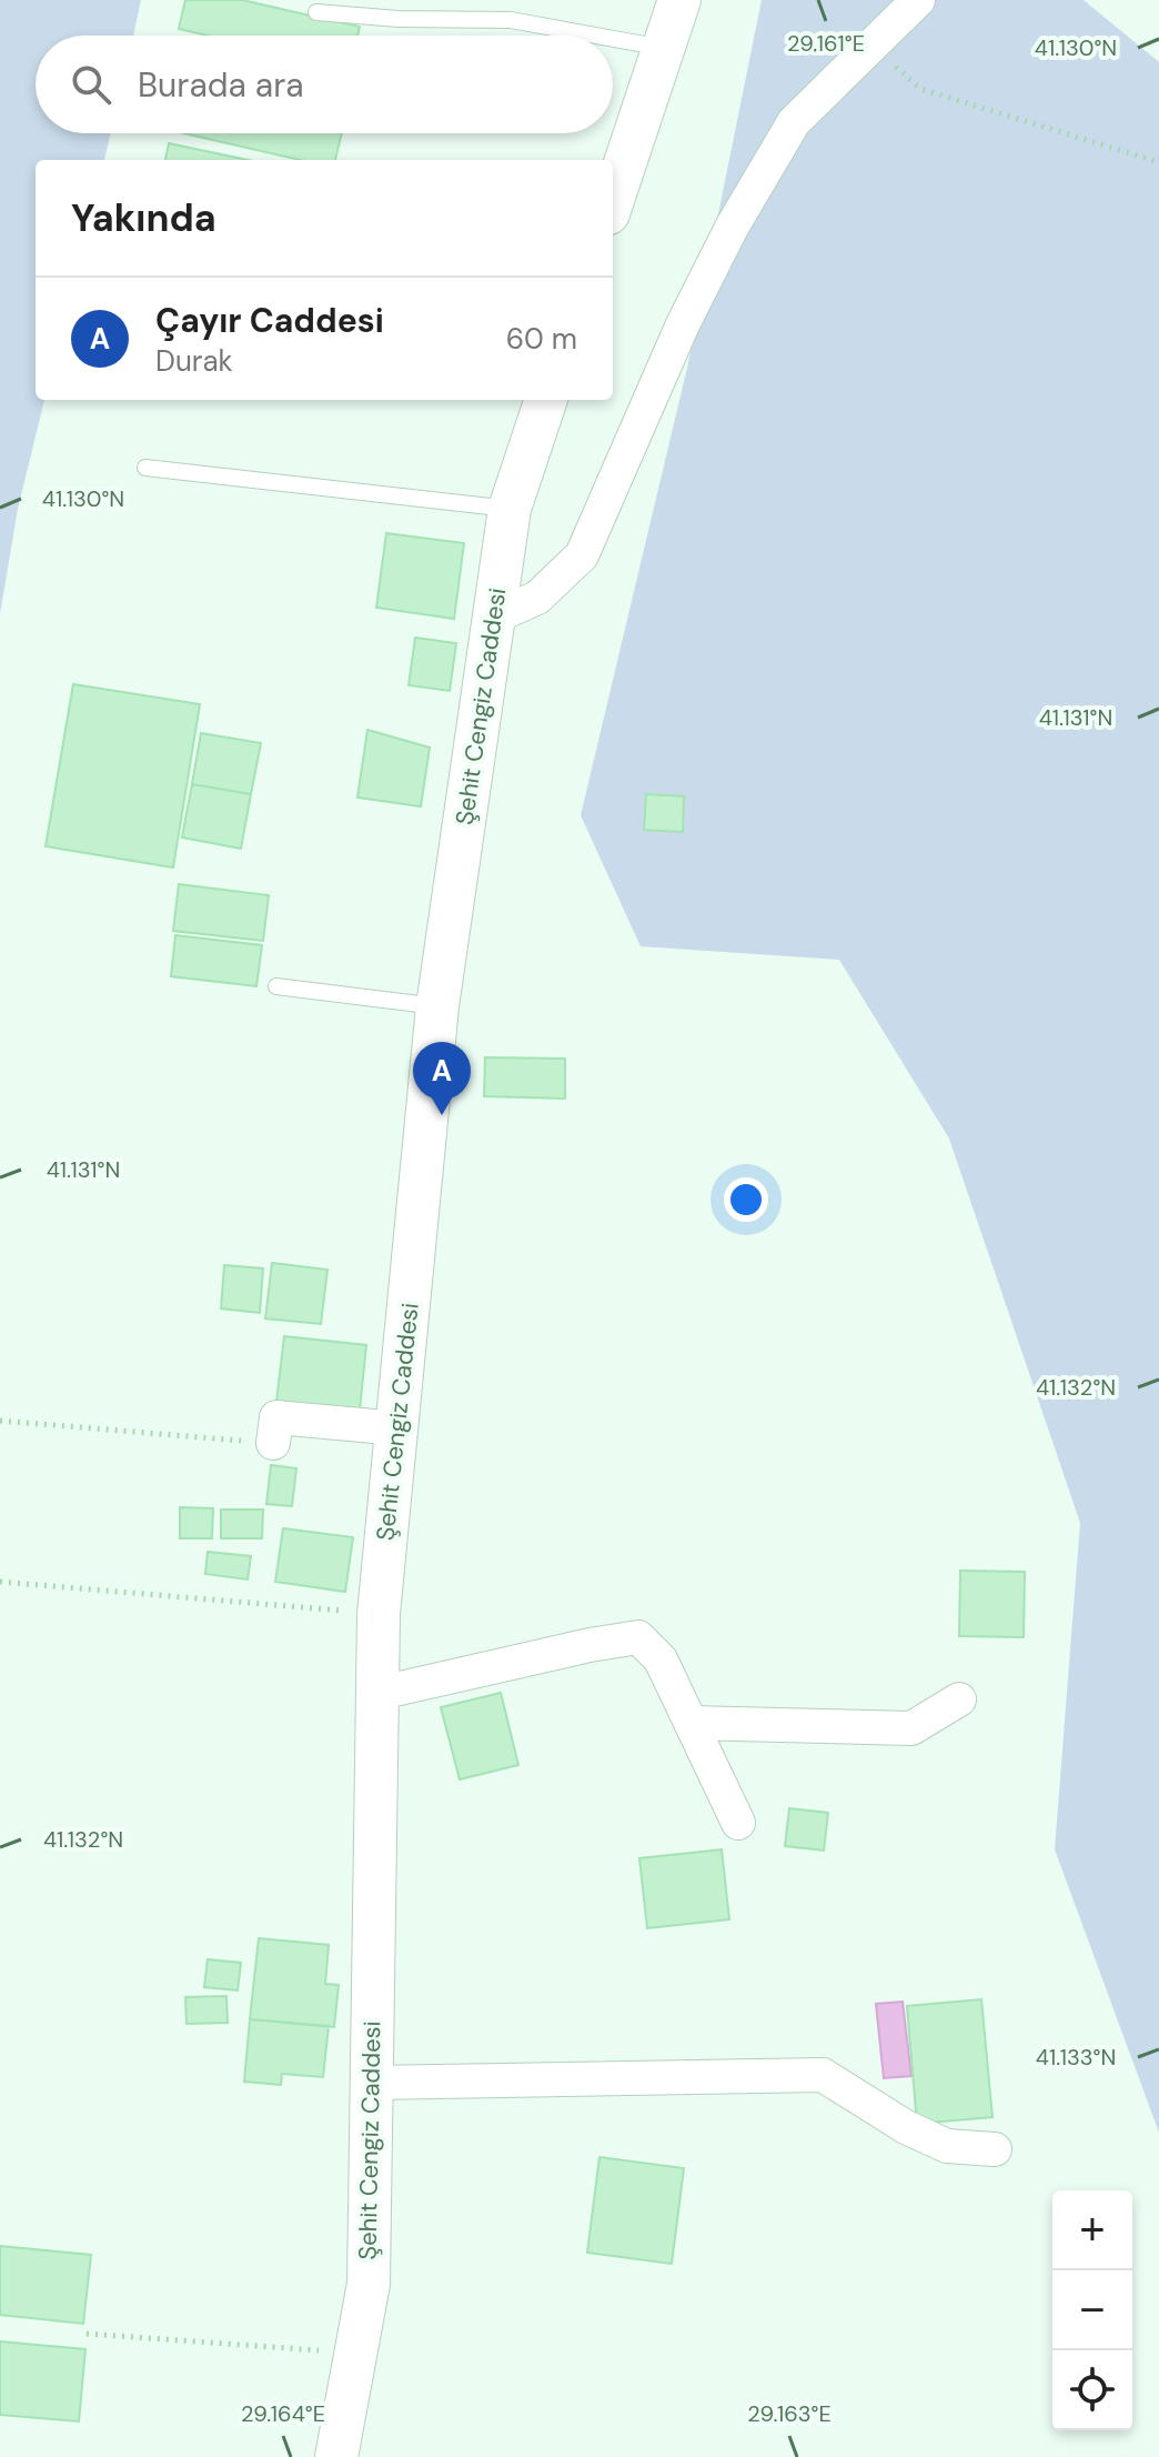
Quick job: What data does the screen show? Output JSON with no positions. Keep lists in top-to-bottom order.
{
  "streets": {
    "street": ["Şehit Cengiz Caddesi"]
  },
  "page": {
    "search": "Burada ara",
    "heading": "Yakında",
    "list": [
      {
        "mark": "A",
        "name": "Çayır Caddesi",
        "note": "Durak",
        "value": "60 m"
      }
    ],
    "pins": "A",
    "map_buttons": ["+", "−"]
  },
  "coordinates": [
    "29.161°E",
    "41.130°N",
    "41.131°N",
    "41.132°N",
    "41.133°N",
    "29.164°E",
    "29.163°E"
  ]
}
